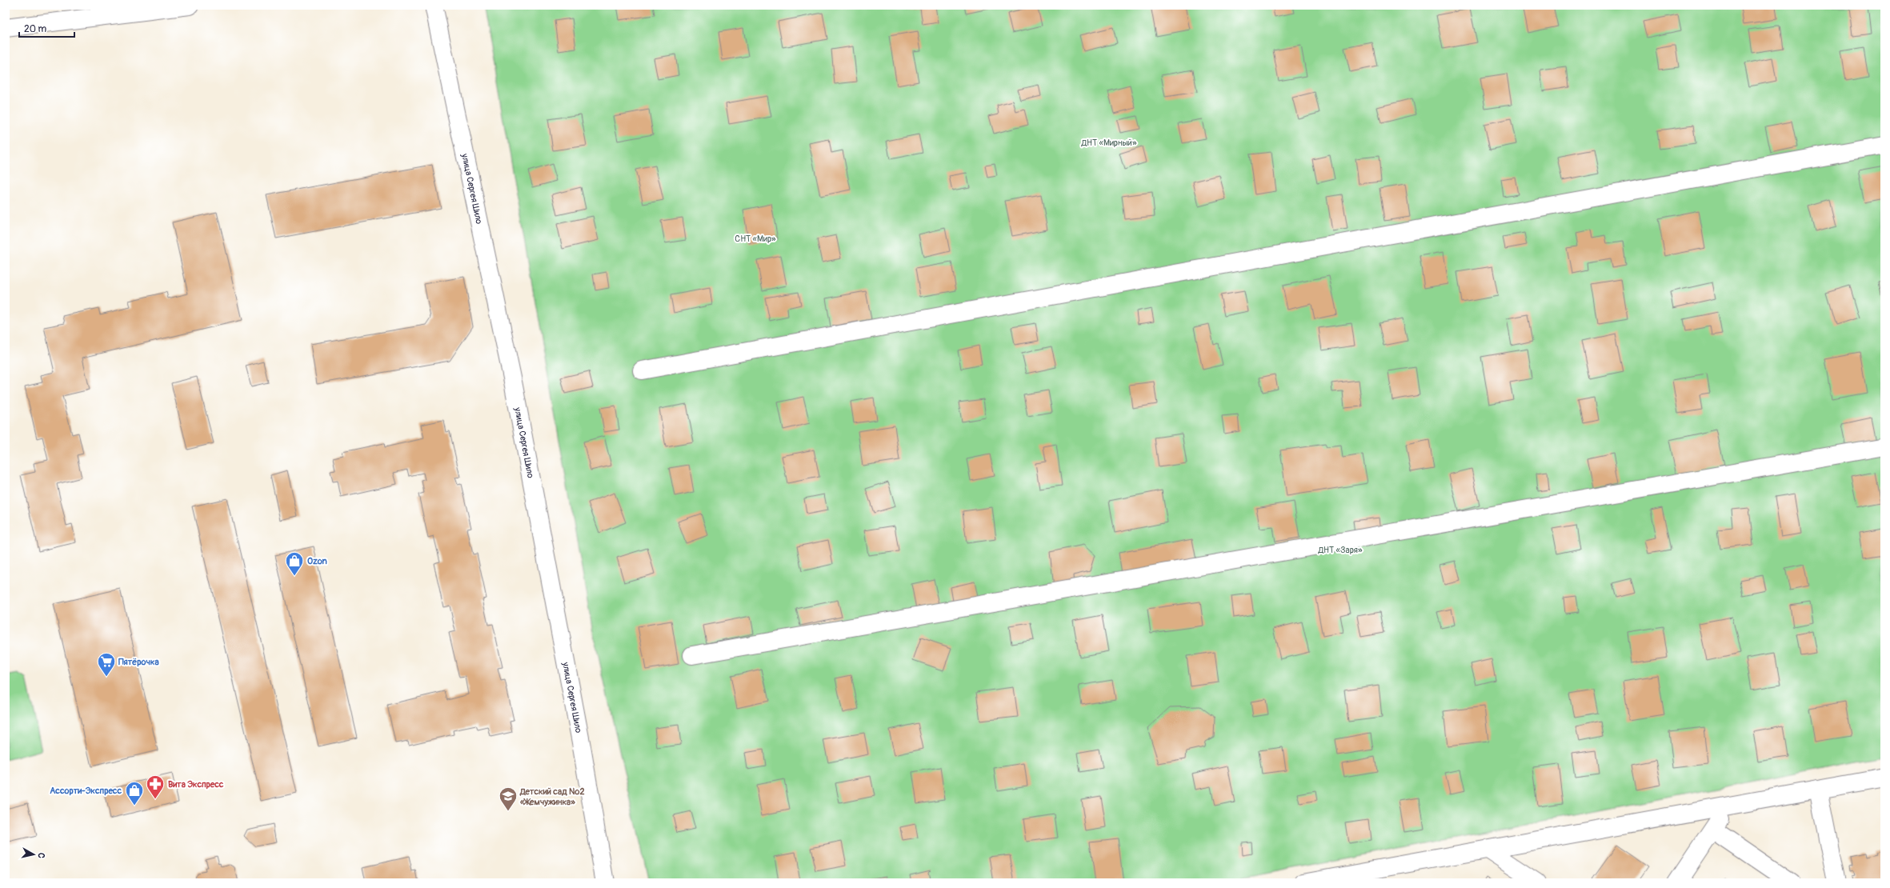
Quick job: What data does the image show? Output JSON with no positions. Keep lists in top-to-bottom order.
{
  "streets": {
    "street": ["улица Сергея Шило"]
  },
  "parks": ["ДНТ «Мирный»", "СНТ «Мир»", "ДНТ «Заря»"],
  "places": {
    "shop": ["Ozon", "Ассорти-Экспресс"],
    "supermarket": ["Пятёрочка"],
    "pharmacy": ["Вита Экспресс"],
    "school or university": ["Детский сад №2 «Жемчужинка»"]
  },
  "scale_bar": "20 m",
  "north": "right"
}
